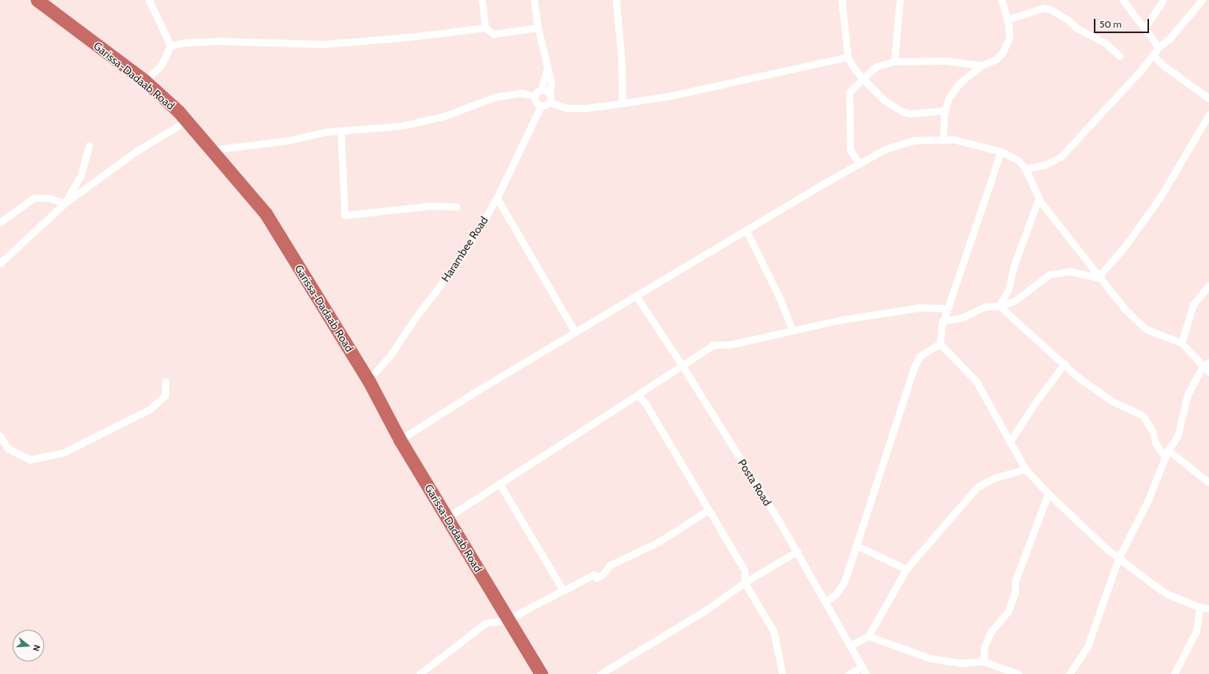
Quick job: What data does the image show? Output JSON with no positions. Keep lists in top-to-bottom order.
{
  "streets": {
    "highway": ["Garissa-Dadaab Road"],
    "street": ["Harambee Road", "Posta Road"]
  },
  "crossings": [
    ["Garissa-Dadaab Road", "Harambee Road"]
  ],
  "scale_bar": "50 m",
  "north": "right"
}
